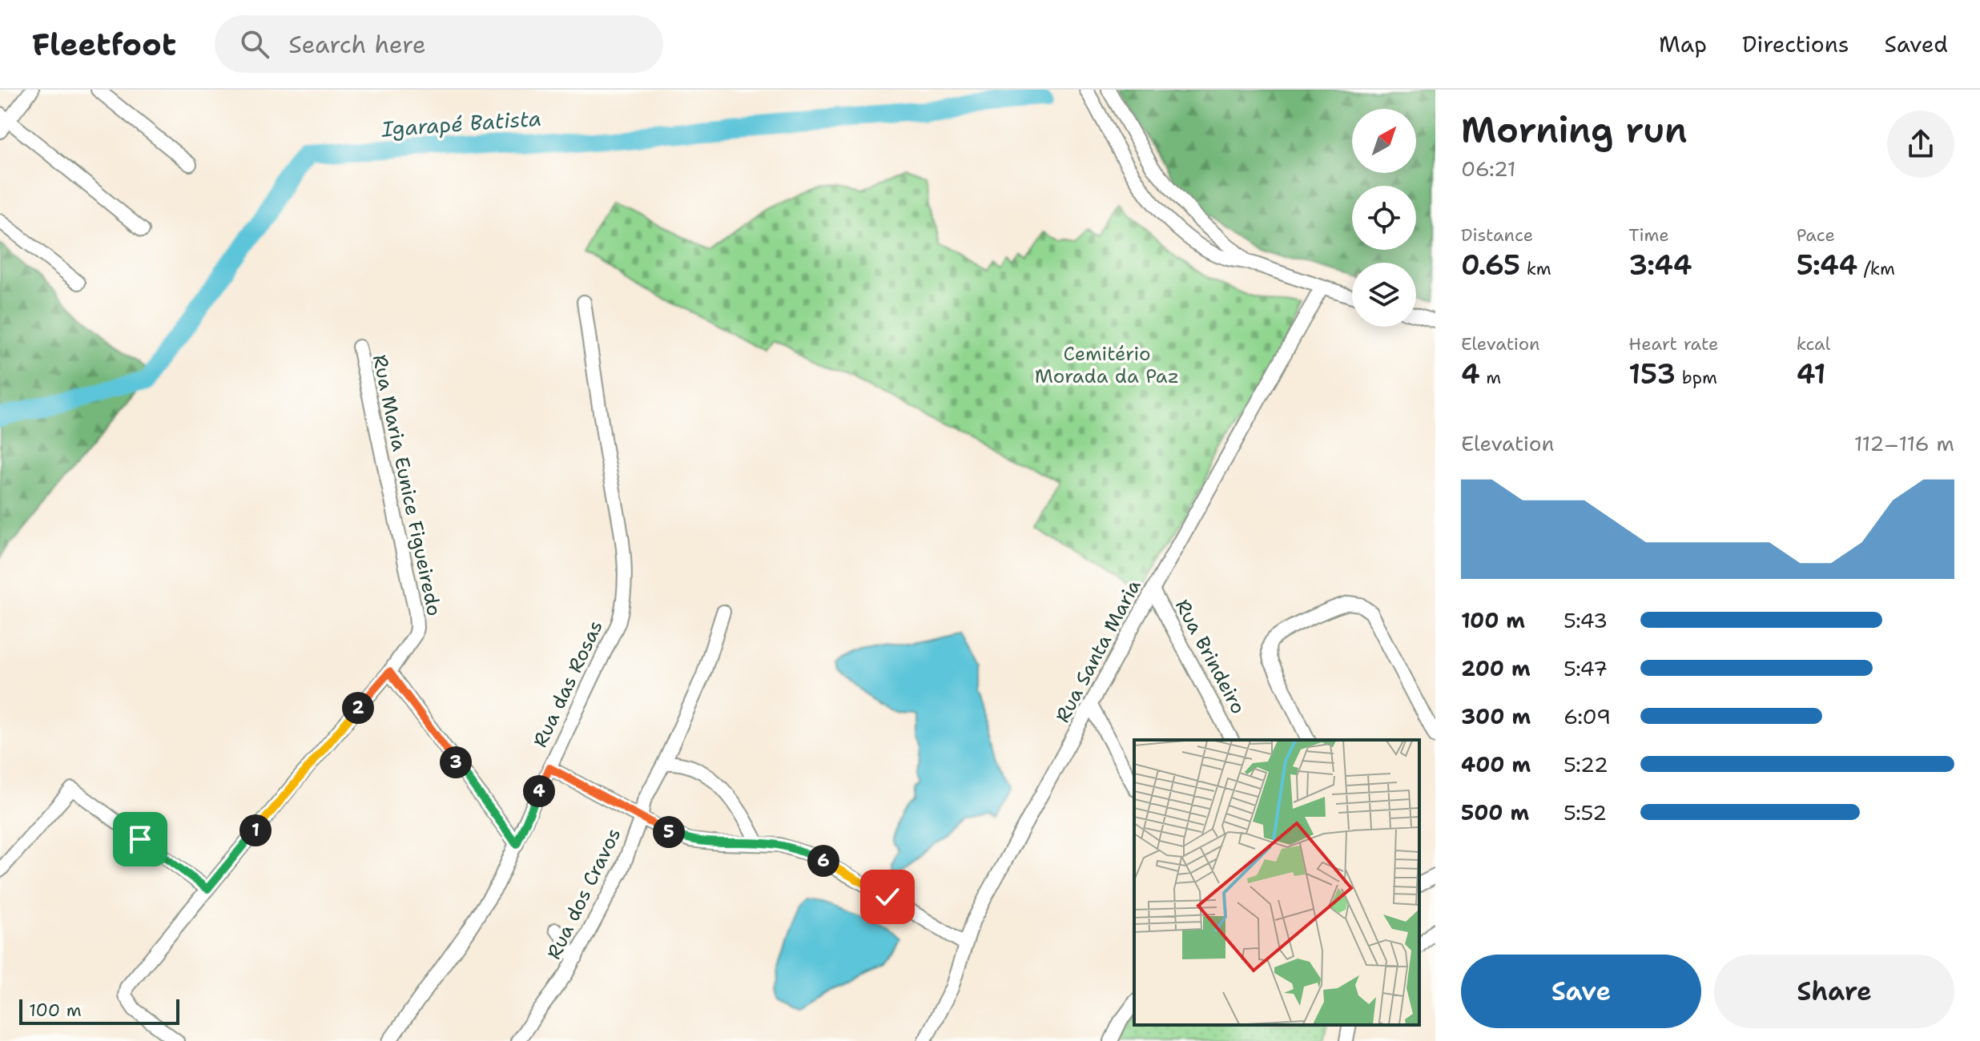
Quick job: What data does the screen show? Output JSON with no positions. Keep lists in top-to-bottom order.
{
  "streets": {
    "street": [
      "Rua Maria Eunice Figueiredo",
      "Rua Santa Maria",
      "Rua Brindeiro",
      "Rua das Rosas",
      "Rua dos Cravos"
    ]
  },
  "crossings": [
    ["Rua Santa Maria", "Rua Brindeiro"]
  ],
  "water": ["Igarapé Batista"],
  "parks": ["Cemitério Morada da Paz"],
  "scale_bar": "100 m",
  "north": "top right",
  "page": {
    "header": "Fleetfoot",
    "search": "Search here",
    "nav": ["Map", "Directions", "Saved"],
    "heading": ["Morning run", "06:21"],
    "stats": [
      ["Distance", "0.65 km"],
      ["Time", "3:44"],
      ["Pace", "5:44 /km"],
      ["Elevation", "4 m"],
      ["Heart rate", "153 bpm"],
      ["kcal", "41"]
    ],
    "chart": ["Elevation", "112–116 m"],
    "list": [
      {
        "name": "100 m",
        "note": "5:43"
      },
      {
        "name": "200 m",
        "note": "5:47"
      },
      {
        "name": "300 m",
        "note": "6:09"
      },
      {
        "name": "400 m",
        "note": "5:22"
      },
      {
        "name": "500 m",
        "note": "5:52"
      }
    ],
    "pins": [
      "2",
      "3",
      "4",
      "1",
      "5",
      "6"
    ],
    "buttons": ["Save", "Share"],
    "scale": "100 m"
  }
}
